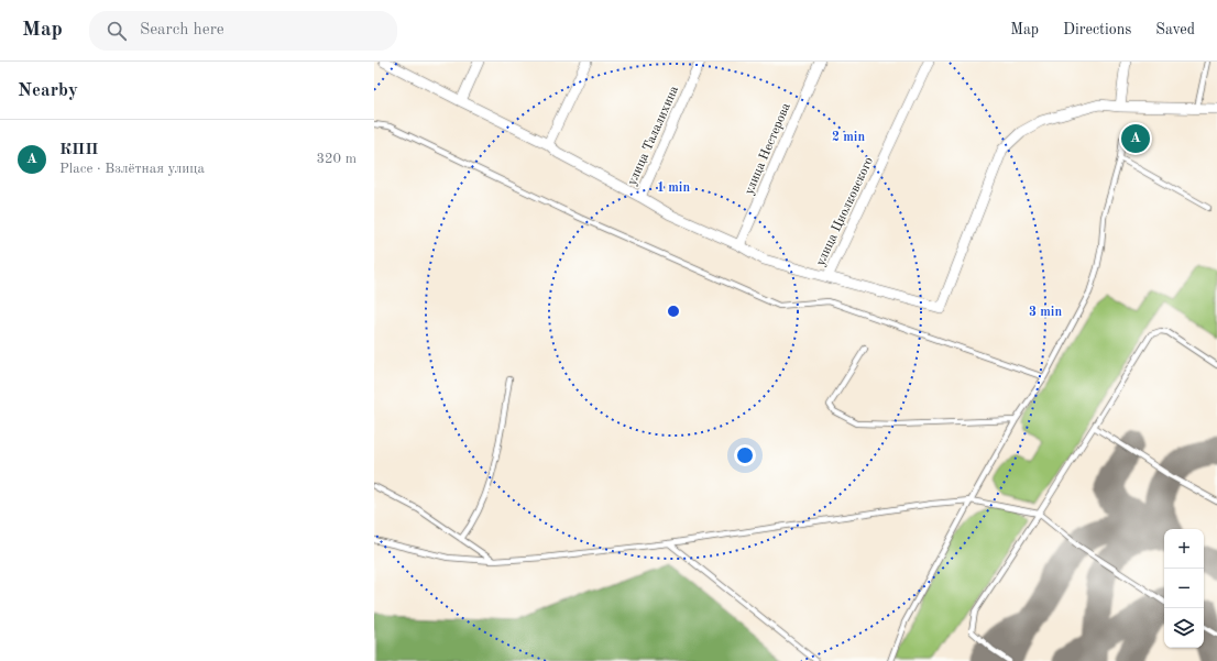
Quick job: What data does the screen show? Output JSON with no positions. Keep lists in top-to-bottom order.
{
  "streets": {
    "street": ["улица Талалихина", "улица Нестерова", "улица Циолковского"]
  },
  "page": {
    "header": "Map",
    "search": "Search here",
    "nav": ["Map", "Directions", "Saved"],
    "heading": "Nearby",
    "list": [
      {
        "mark": "A",
        "name": "КПП",
        "note": "Place · Взлётная улица",
        "value": "320 m"
      }
    ],
    "pins": "A",
    "map_buttons": ["+", "−"]
  },
  "rings": ["2 min", "1 min", "3 min"]
}
